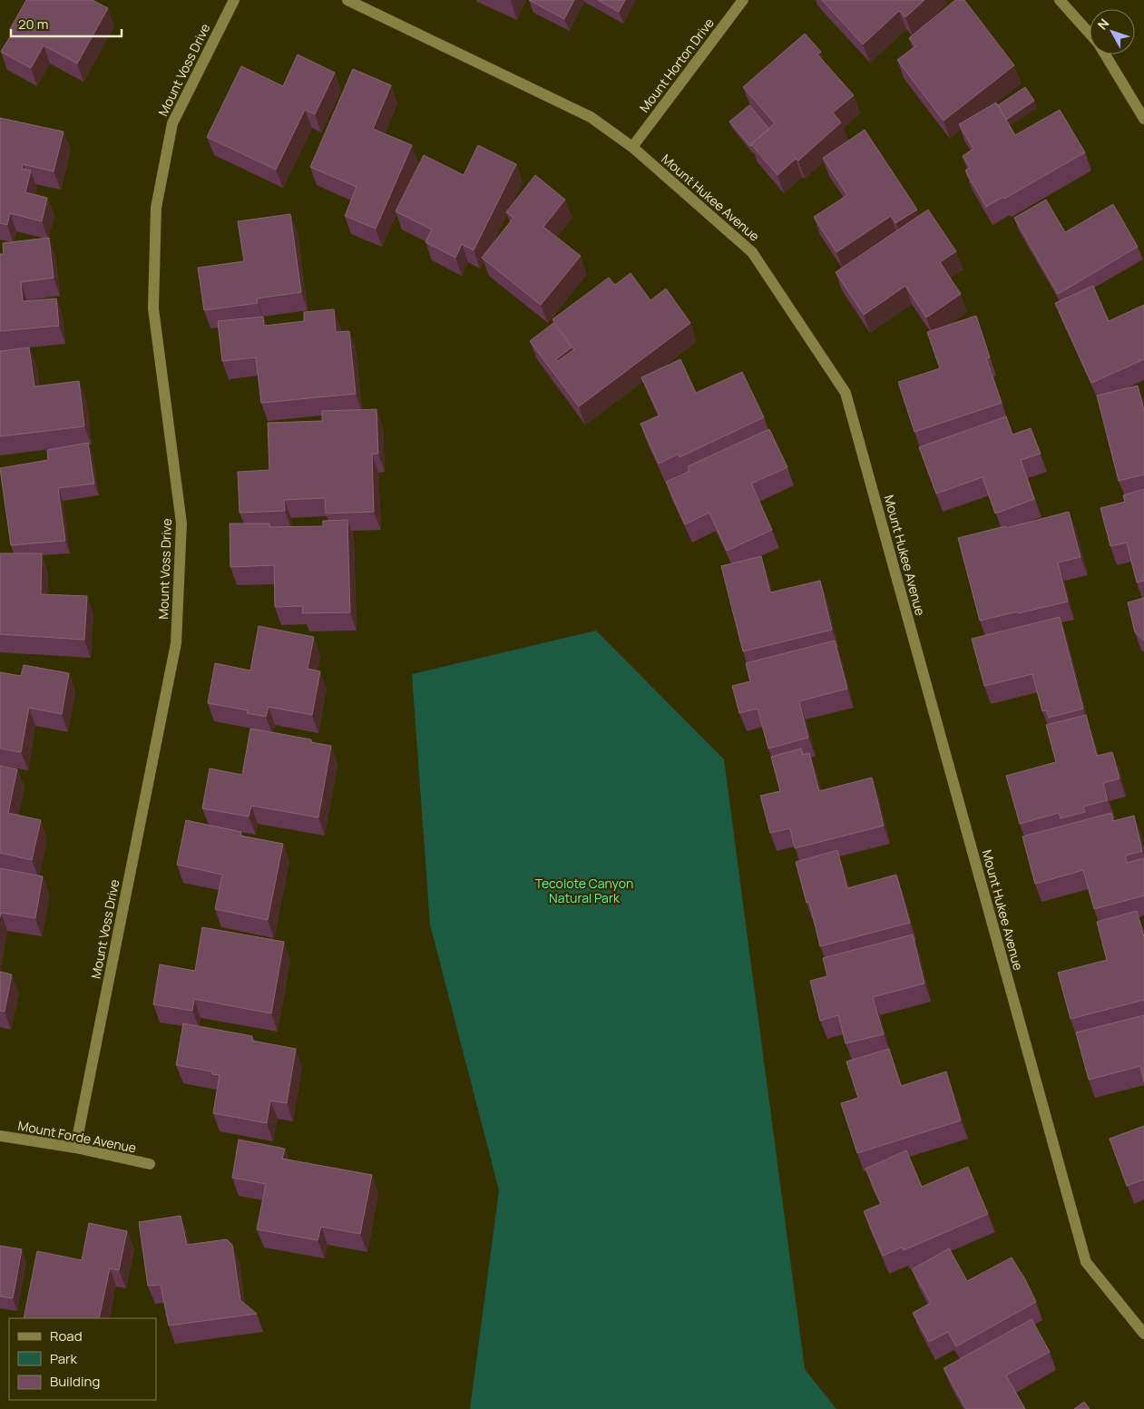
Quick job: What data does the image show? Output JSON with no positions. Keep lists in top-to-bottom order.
{
  "streets": {
    "street": [
      "Mount Horton Drive",
      "Mount Voss Drive",
      "Mount Hukee Avenue",
      "Mount Forde Avenue"
    ]
  },
  "crossings": [
    ["Mount Horton Drive", "Mount Hukee Avenue"],
    ["Mount Voss Drive", "Mount Forde Avenue"]
  ],
  "parks": ["Tecolote Canyon Natural Park"],
  "legend": ["Road", "Park", "Building"],
  "scale_bar": "20 m",
  "north": "top left"
}
